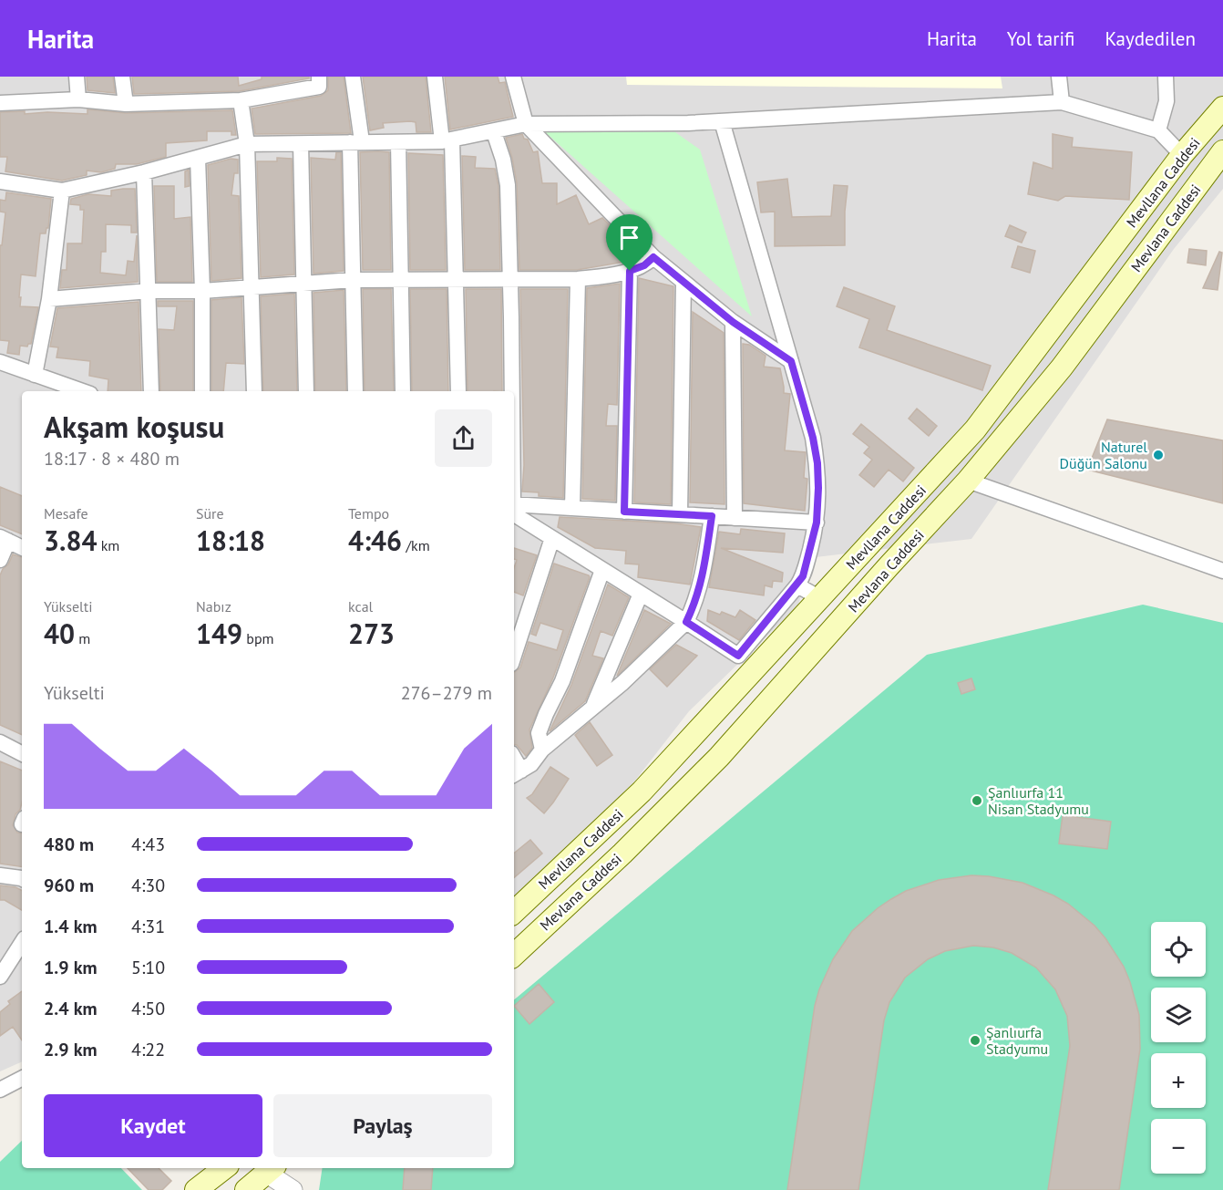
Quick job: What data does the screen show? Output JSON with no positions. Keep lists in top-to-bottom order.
{
  "streets": {
    "main road": ["Mevllana Caddesi", "Mevlana Caddesi"]
  },
  "places": ["Naturel Düğün Salonu", "Şanlıurfa 11 Nisan Stadyumu", "Şanlıurfa Stadyumu"],
  "page": {
    "header": "Harita",
    "nav": ["Harita", "Yol tarifi", "Kaydedilen"],
    "heading": ["Akşam koşusu", "18:17 · 8 × 480 m"],
    "stats": [
      ["Mesafe", "3.84 km"],
      ["Süre", "18:18"],
      ["Tempo", "4:46 /km"],
      ["Yükselti", "40 m"],
      ["Nabız", "149 bpm"],
      ["kcal", "273"]
    ],
    "chart": ["Yükselti", "276–279 m"],
    "list": [
      {
        "name": "480 m",
        "note": "4:43"
      },
      {
        "name": "960 m",
        "note": "4:30"
      },
      {
        "name": "1.4 km",
        "note": "4:31"
      },
      {
        "name": "1.9 km",
        "note": "5:10"
      },
      {
        "name": "2.4 km",
        "note": "4:50"
      },
      {
        "name": "2.9 km",
        "note": "4:22"
      }
    ],
    "map_buttons": ["+", "−"],
    "buttons": ["Kaydet", "Paylaş"]
  }
}
